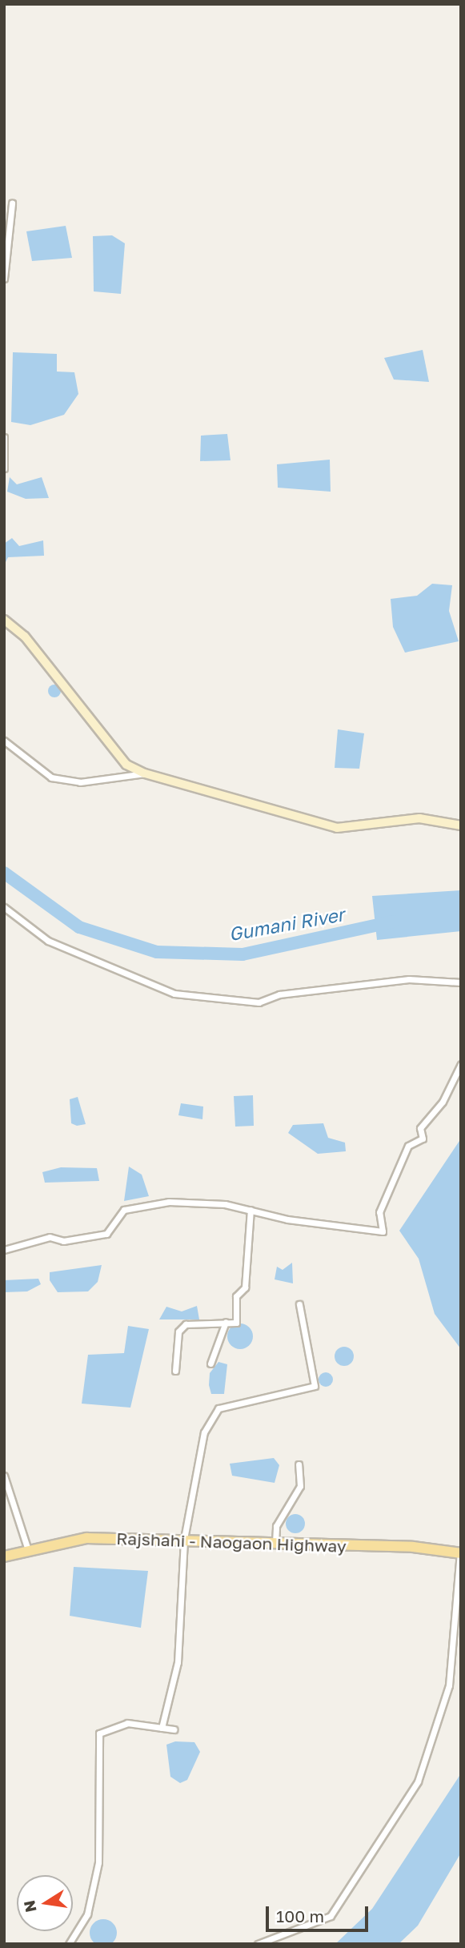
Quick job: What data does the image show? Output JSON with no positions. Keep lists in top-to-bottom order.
{
  "streets": {
    "main road": ["Rajshahi - Naogaon Highway"]
  },
  "water": ["Gumani River"],
  "scale_bar": "100 m",
  "north": "left"
}
